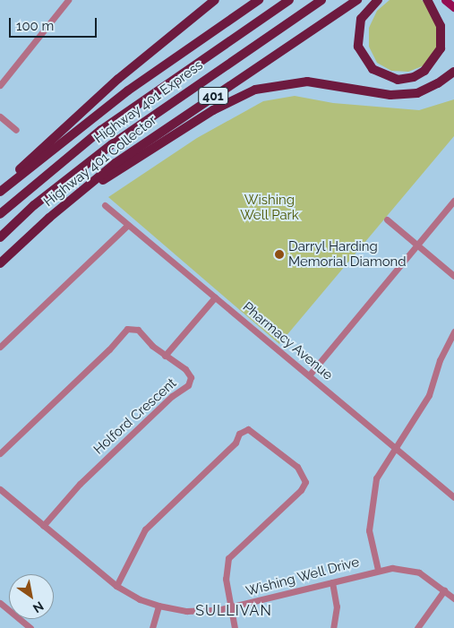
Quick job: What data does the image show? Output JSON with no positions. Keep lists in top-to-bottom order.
{
  "streets": {
    "highway": ["401", "Highway 401 Express", "Highway 401 Collector"],
    "street": ["Pharmacy Avenue", "Holford Crescent", "Wishing Well Drive"]
  },
  "crossings": [
    ["Holford Crescent", "Wishing Well Drive"]
  ],
  "districts": ["SULLIVAN"],
  "parks": ["Wishing Well Park"],
  "places": ["Darryl Harding Memorial Diamond"],
  "scale_bar": "100 m",
  "north": "bottom right"
}
